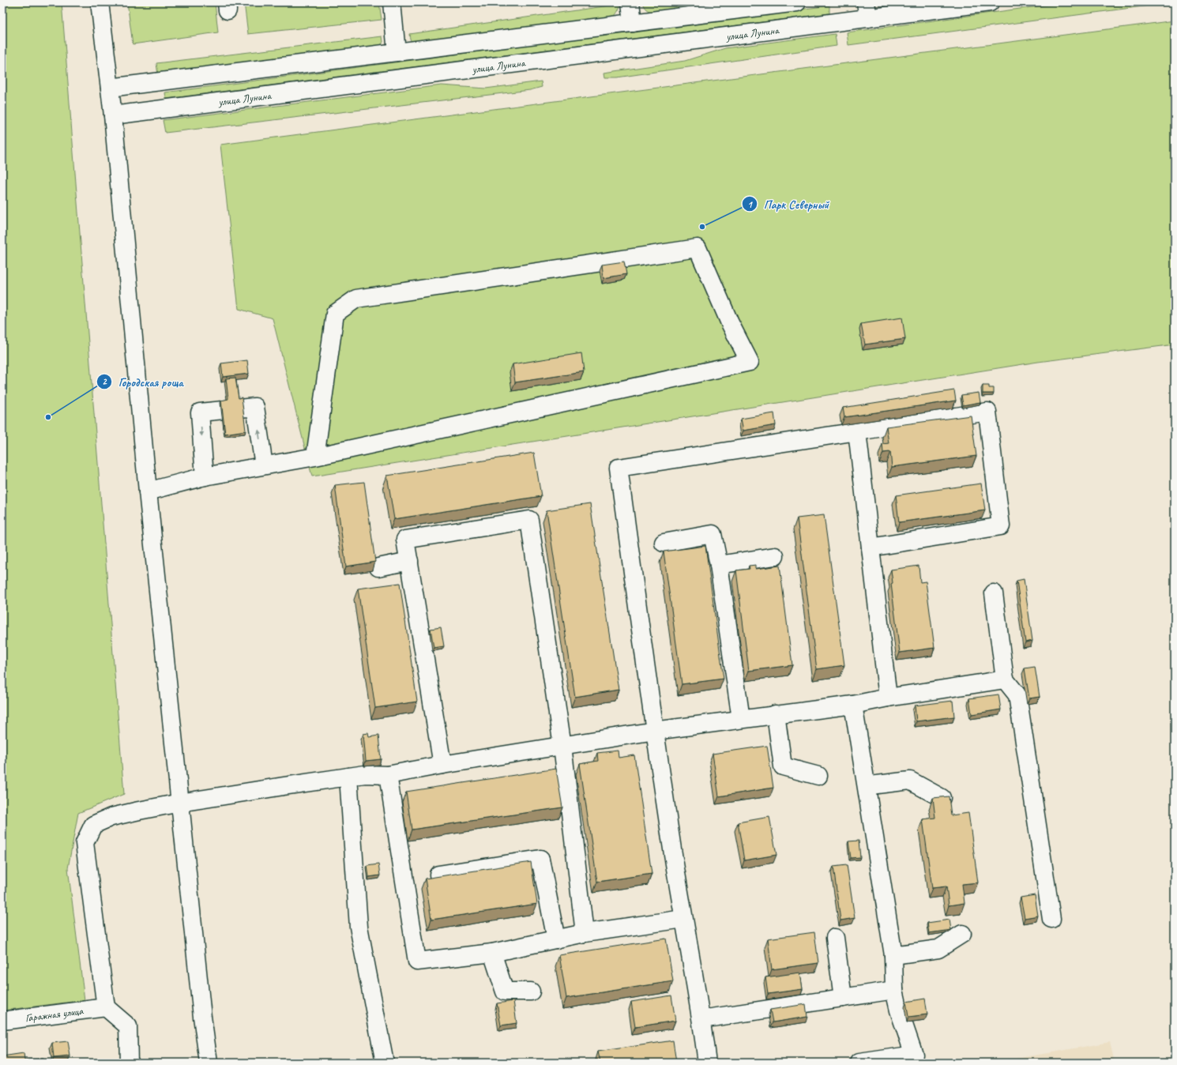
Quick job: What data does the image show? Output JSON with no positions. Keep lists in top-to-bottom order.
{
  "streets": {
    "street": ["улица Лунина", "Гаражная улица"]
  },
  "places": ["Парк Северный", "Городская роща"]
}
